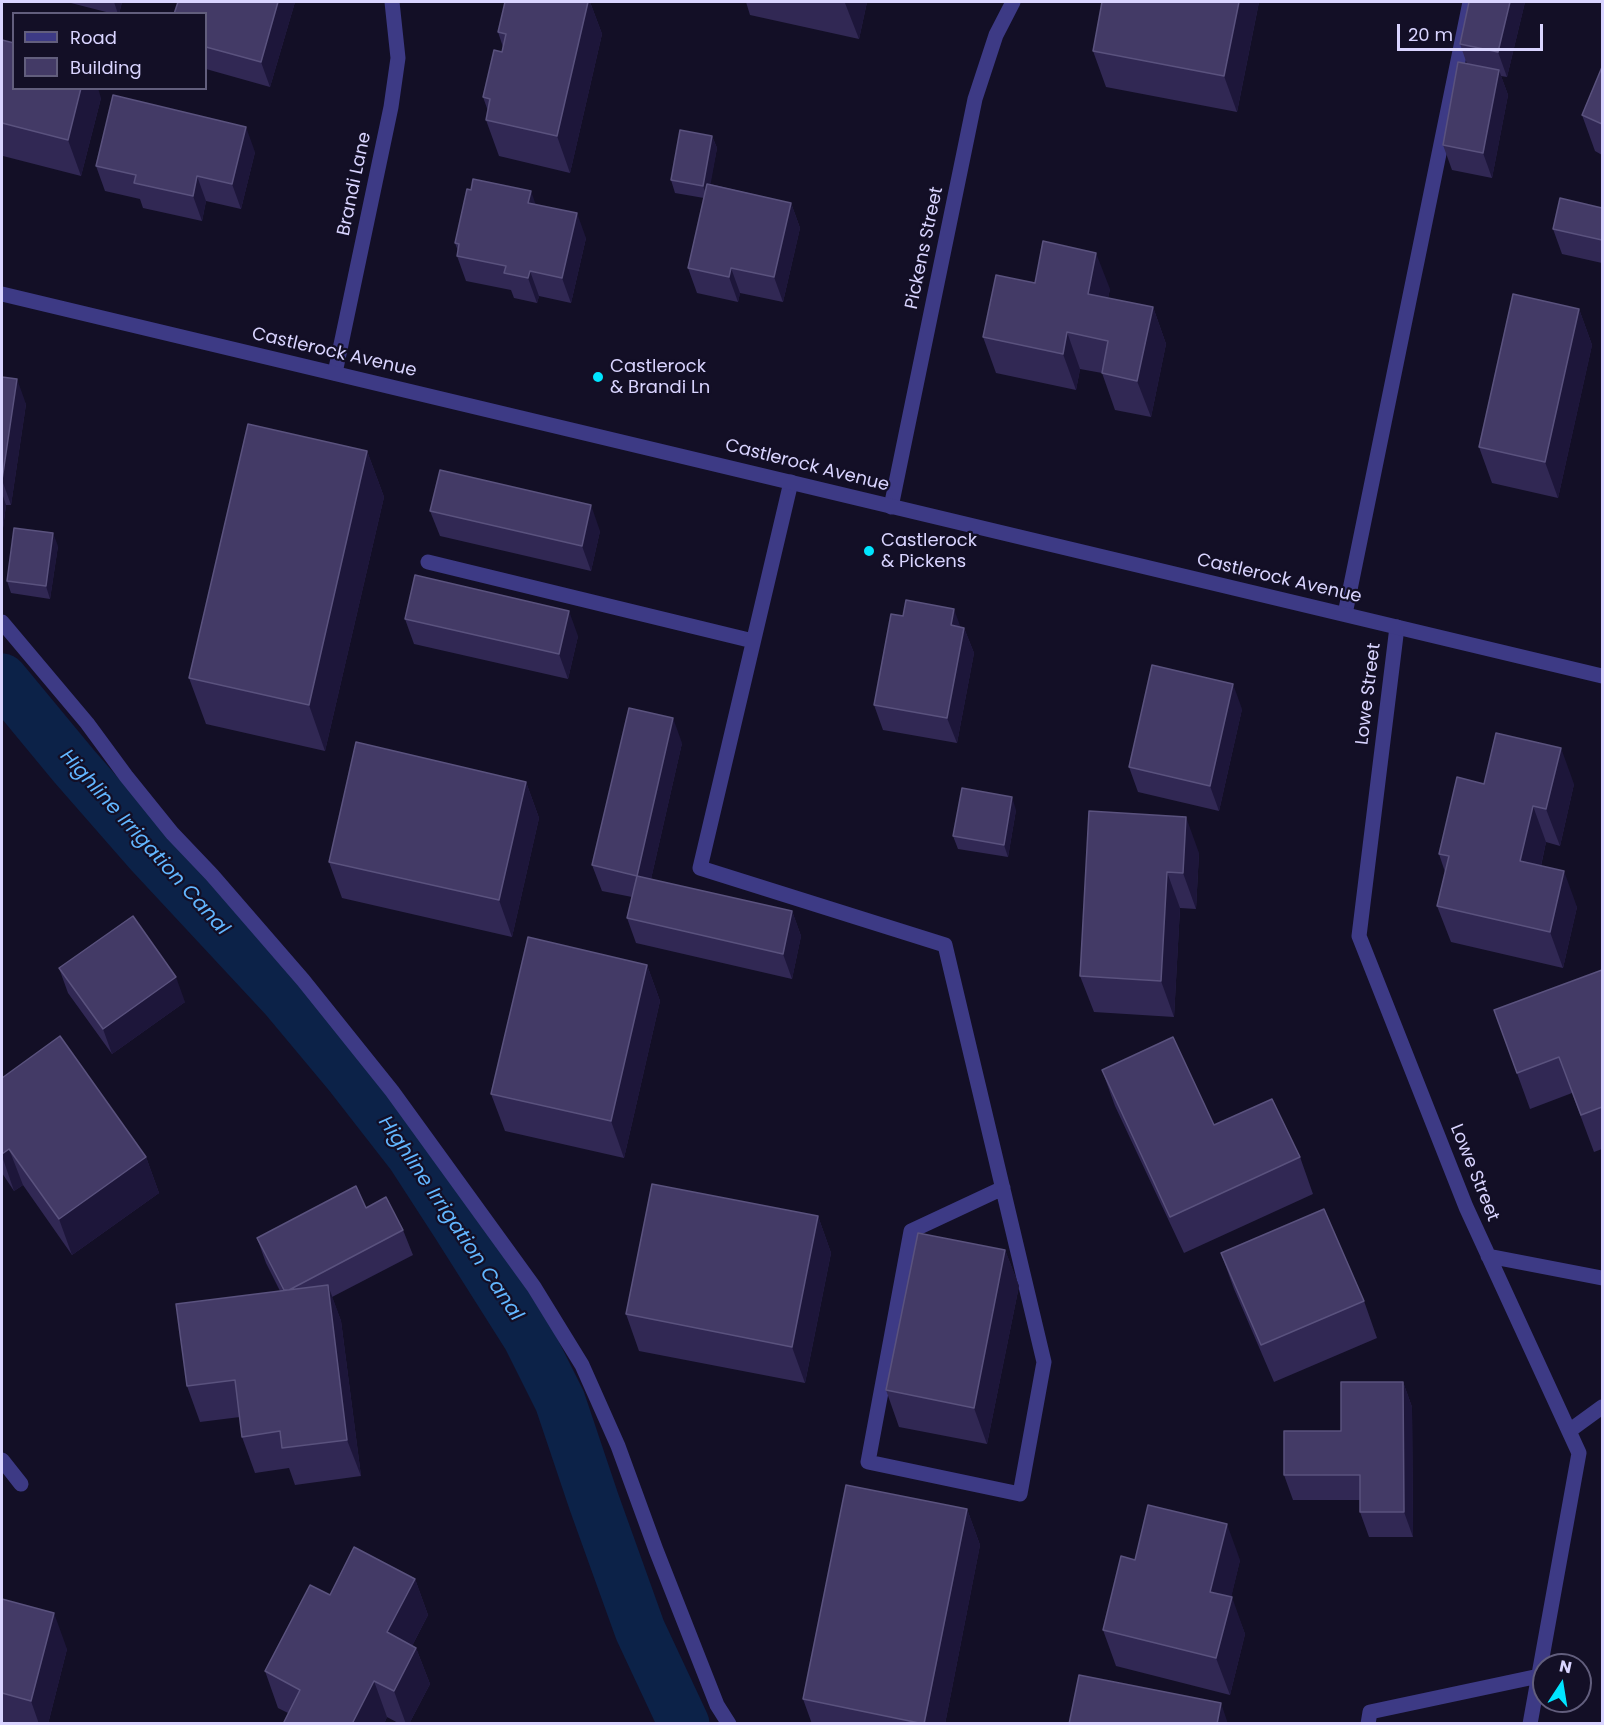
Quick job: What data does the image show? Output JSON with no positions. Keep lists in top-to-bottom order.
{
  "streets": {
    "street": [
      "Brandi Lane",
      "Pickens Street",
      "Castlerock Avenue",
      "Lowe Street"
    ]
  },
  "crossings": [
    ["Brandi Lane", "Castlerock Avenue"],
    ["Pickens Street", "Castlerock Avenue"],
    ["Castlerock Avenue", "Lowe Street"]
  ],
  "water": ["Highline Irrigation Canal"],
  "places": ["Castlerock & Brandi Ln", "Castlerock & Pickens"],
  "legend": ["Road", "Building"],
  "scale_bar": "20 m",
  "north": "top"
}
